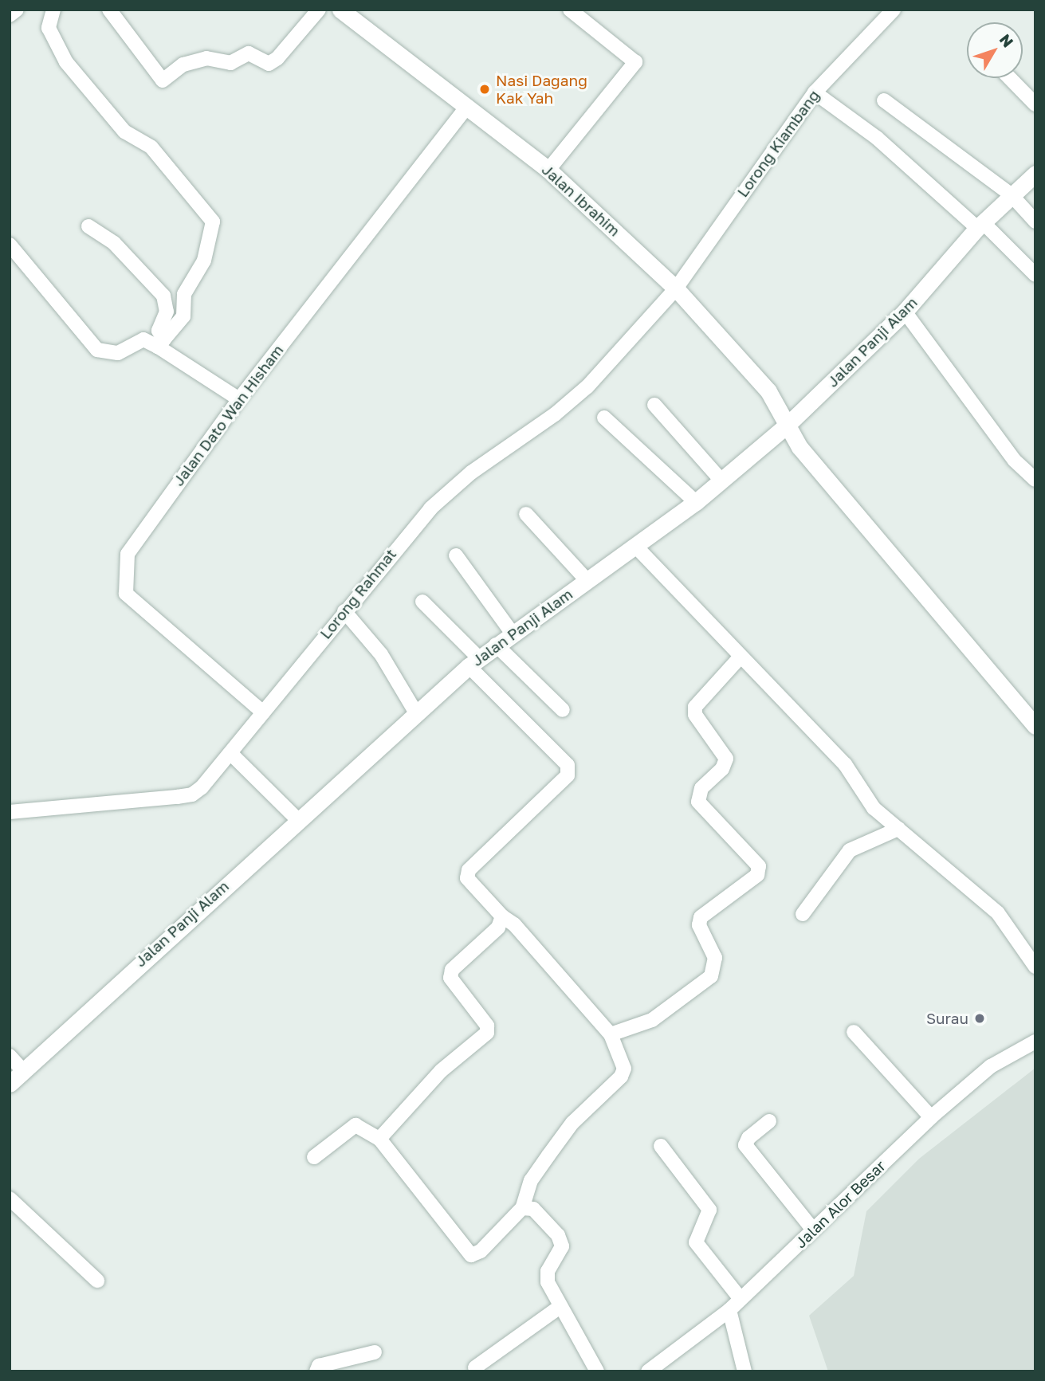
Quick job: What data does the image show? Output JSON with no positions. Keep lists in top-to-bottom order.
{
  "streets": {
    "main road": ["Jalan Ibrahim", "Jalan Panji Alam"],
    "street": [
      "Lorong Kiambang",
      "Jalan Dato Wan Hisham",
      "Lorong Rahmat",
      "Jalan Alor Besar"
    ]
  },
  "crossings": [
    ["Lorong Kiambang", "Jalan Ibrahim"],
    ["Lorong Kiambang", "Lorong Rahmat"],
    ["Jalan Ibrahim", "Jalan Panji Alam"],
    ["Jalan Ibrahim", "Jalan Dato Wan Hisham"],
    ["Jalan Ibrahim", "Lorong Rahmat"],
    ["Jalan Dato Wan Hisham", "Lorong Rahmat"]
  ],
  "places": ["Nasi Dagang Kak Yah", "Surau"],
  "north": "top right"
}
